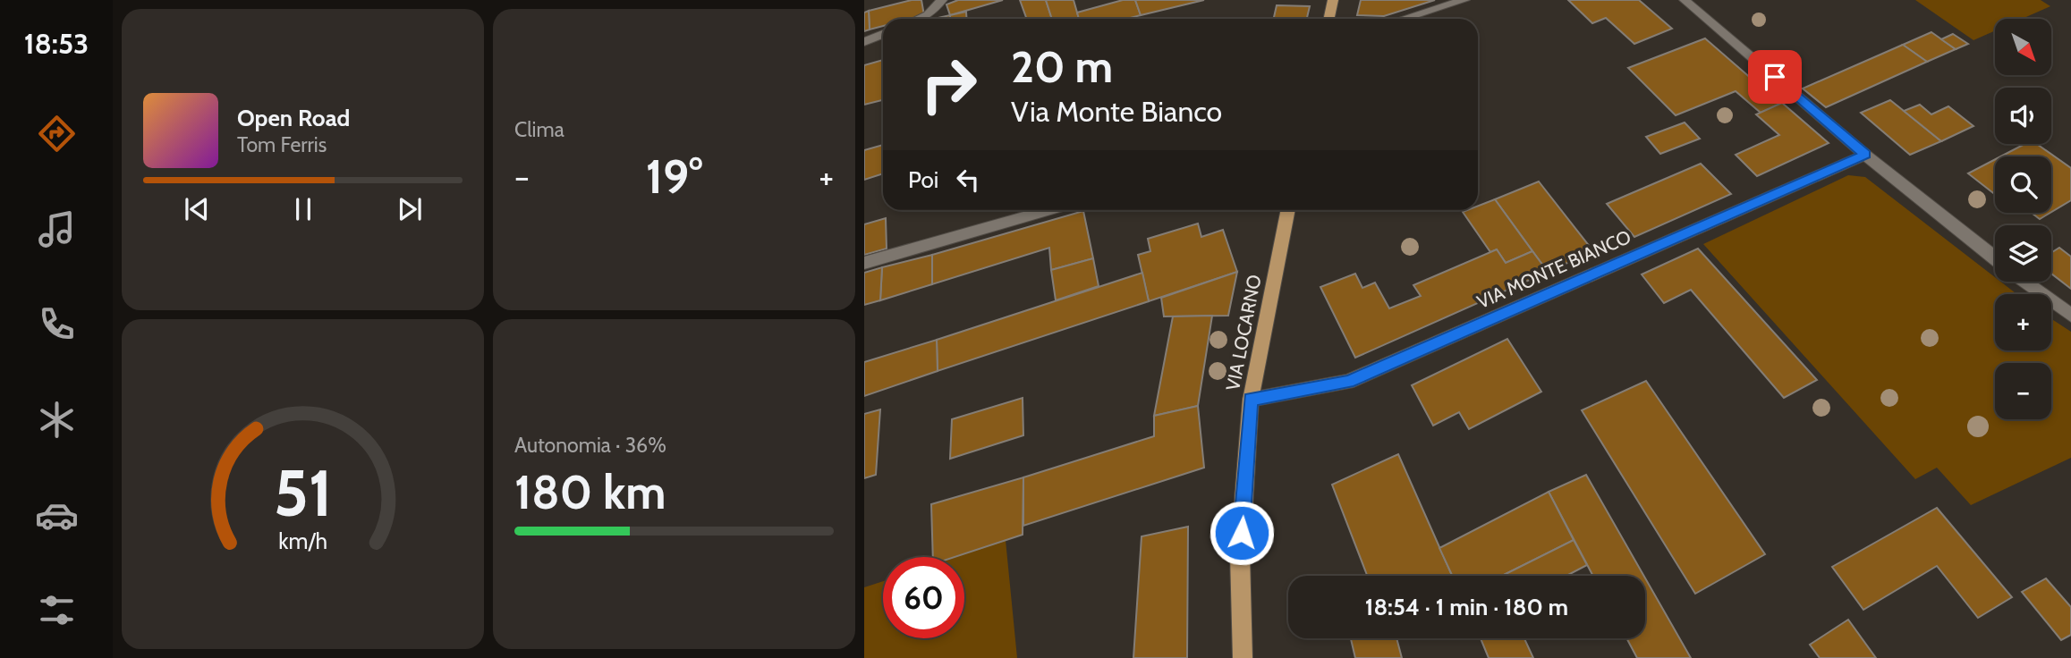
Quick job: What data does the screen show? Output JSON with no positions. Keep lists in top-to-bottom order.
{
  "streets": {
    "main road": ["VIA LOCARNO"],
    "street": ["VIA MONTE BIANCO"]
  },
  "crossings": [
    ["VIA MONTE BIANCO", "VIA LOCARNO"]
  ],
  "north": "bottom right",
  "page": {
    "tabs": "18:53",
    "tile": [
      "Clima",
      ["Autonomia · 36%", "180 km"]
    ],
    "map_buttons": ["+", "−"],
    "turn": ["20 m", "Via Monte Bianco"],
    "song": ["Open Road", "Tom Ferris"],
    "then": "Poi",
    "heat": ["−", "19°", "+"],
    "limit": "60",
    "trip": "18:54 · 1 min · 180 m",
    "gauge": ["51", "km/h"]
  }
}
